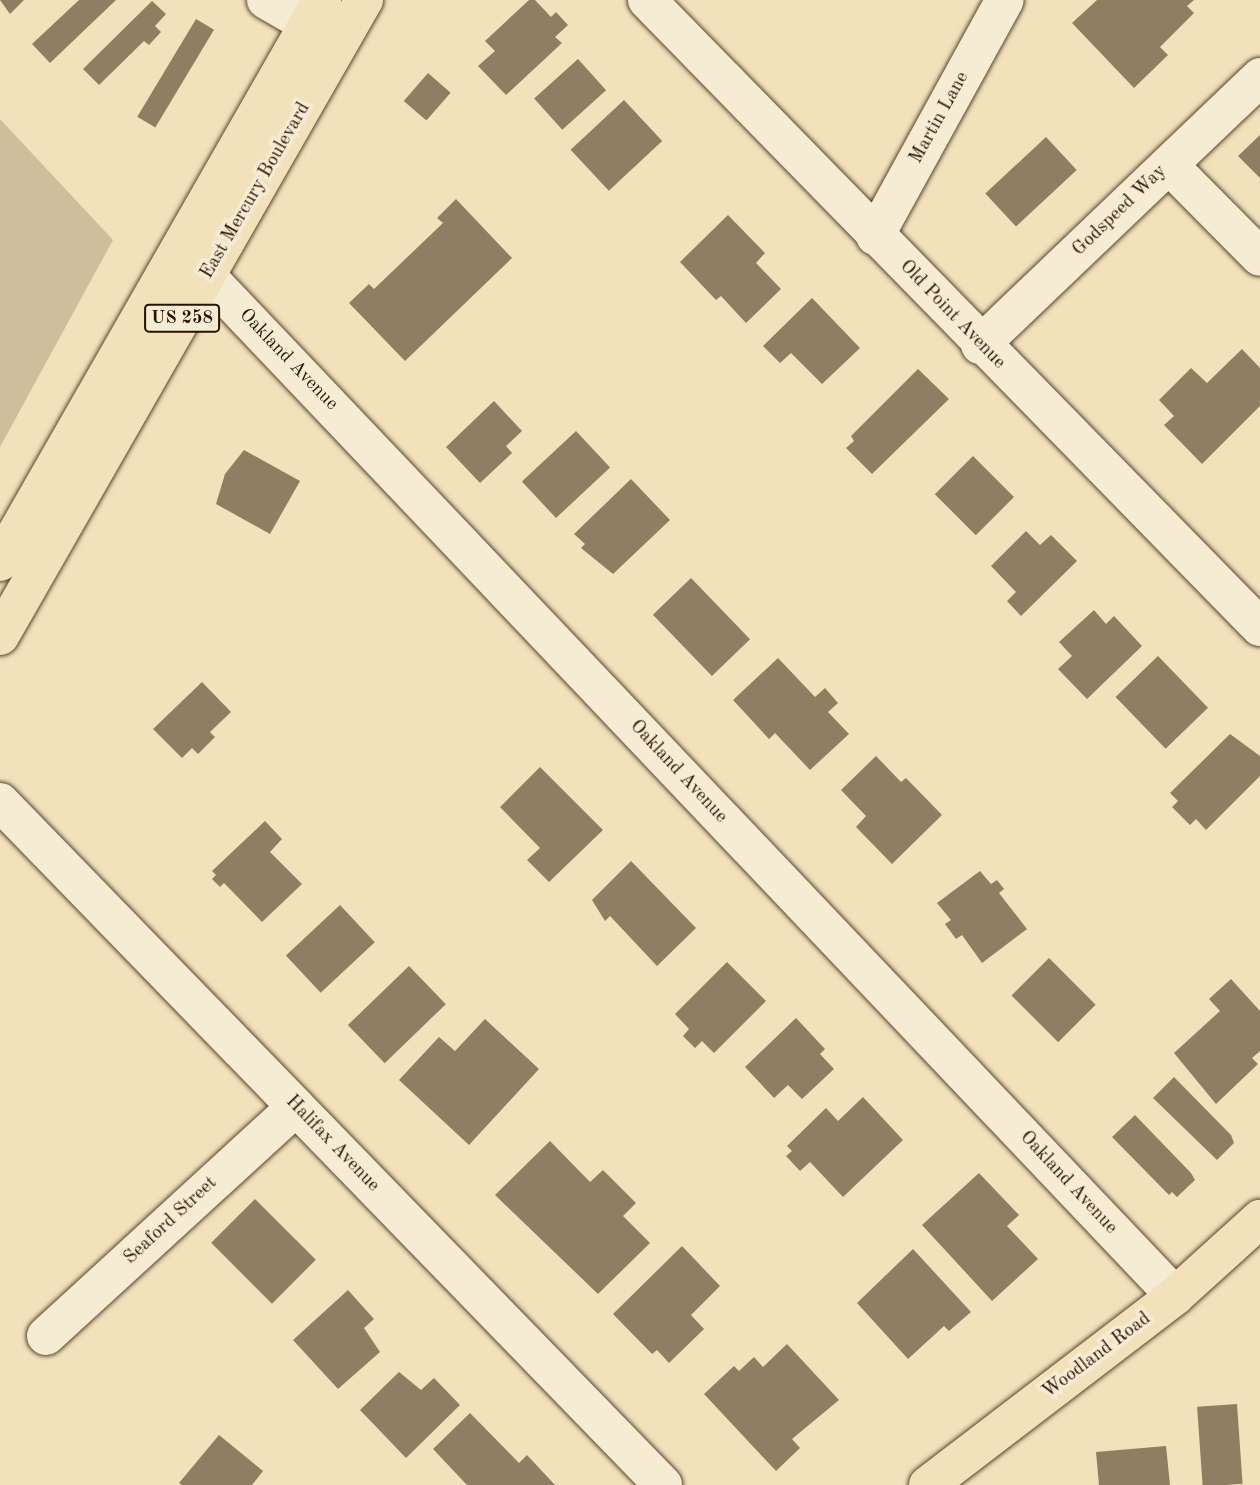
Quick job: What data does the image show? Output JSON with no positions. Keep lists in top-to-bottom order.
{
  "streets": {
    "main road": ["East Mercury Boulevard", "US 258", "Woodland Road"],
    "street": [
      "Martin Lane",
      "Godspeed Way",
      "Old Point Avenue",
      "Oakland Avenue",
      "Halifax Avenue",
      "Seaford Street"
    ]
  },
  "crossings": [
    ["Martin Lane", "Old Point Avenue"],
    ["East Mercury Boulevard", "Oakland Avenue"],
    ["Godspeed Way", "Old Point Avenue"],
    ["Oakland Avenue", "Woodland Road"],
    ["Halifax Avenue", "Seaford Street"]
  ]
}
